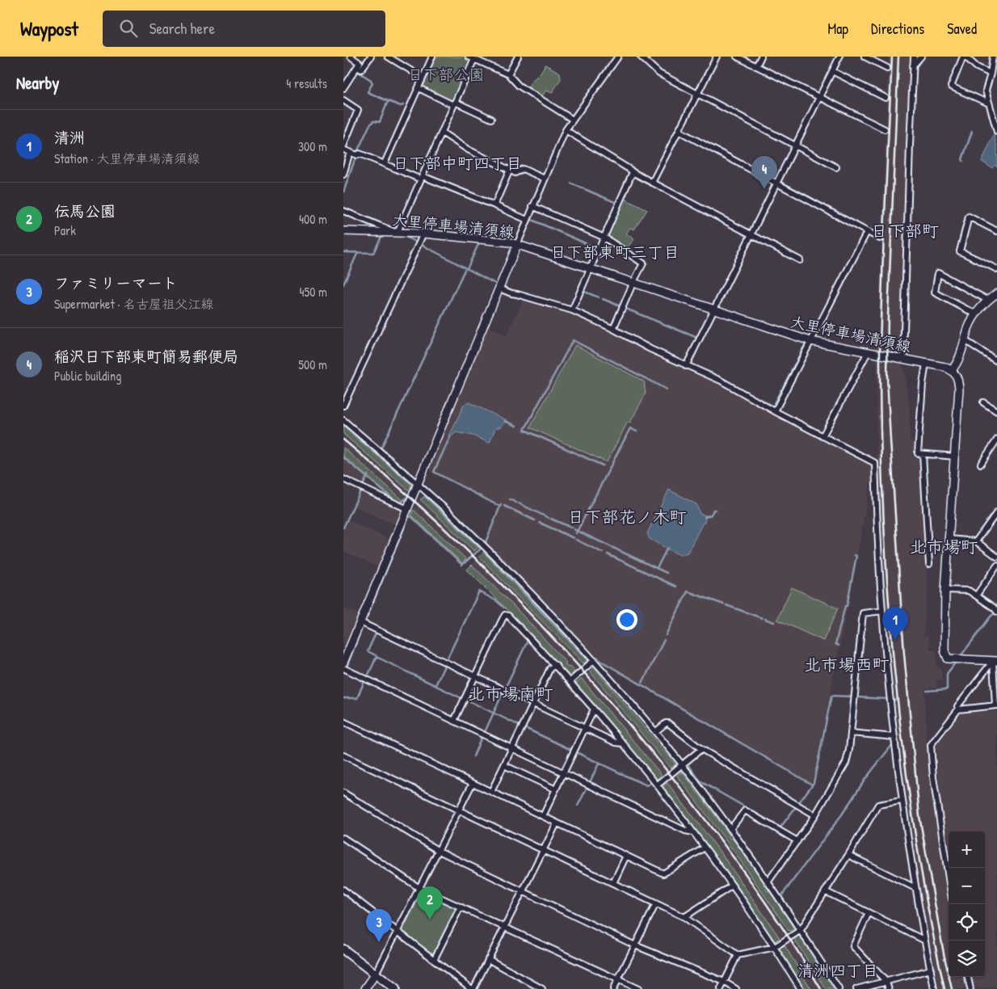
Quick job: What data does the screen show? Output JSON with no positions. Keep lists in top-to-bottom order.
{
  "streets": {
    "main road": ["大里停車場清須線"]
  },
  "districts": [
    "日下部中町四丁目",
    "日下部町",
    "日下部東町三丁目",
    "日下部花ノ木町",
    "北市場町",
    "北市場西町",
    "北市場南町",
    "清洲四丁目"
  ],
  "parks": ["日下部公園"],
  "page": {
    "header": "Waypost",
    "search": "Search here",
    "nav": ["Map", "Directions", "Saved"],
    "heading": ["Nearby", "4 results"],
    "list": [
      {
        "mark": "1",
        "name": "清洲",
        "note": "Station · 大里停車場清須線",
        "value": "300 m"
      },
      {
        "mark": "2",
        "name": "伝馬公園",
        "note": "Park",
        "value": "400 m"
      },
      {
        "mark": "3",
        "name": "ファミリーマート",
        "note": "Supermarket · 名古屋祖父江線",
        "value": "450 m"
      },
      {
        "mark": "4",
        "name": "稲沢日下部東町簡易郵便局",
        "note": "Public building",
        "value": "500 m"
      }
    ],
    "pins": [
      "4",
      "1",
      "2",
      "3"
    ],
    "map_buttons": ["+", "−"]
  }
}
